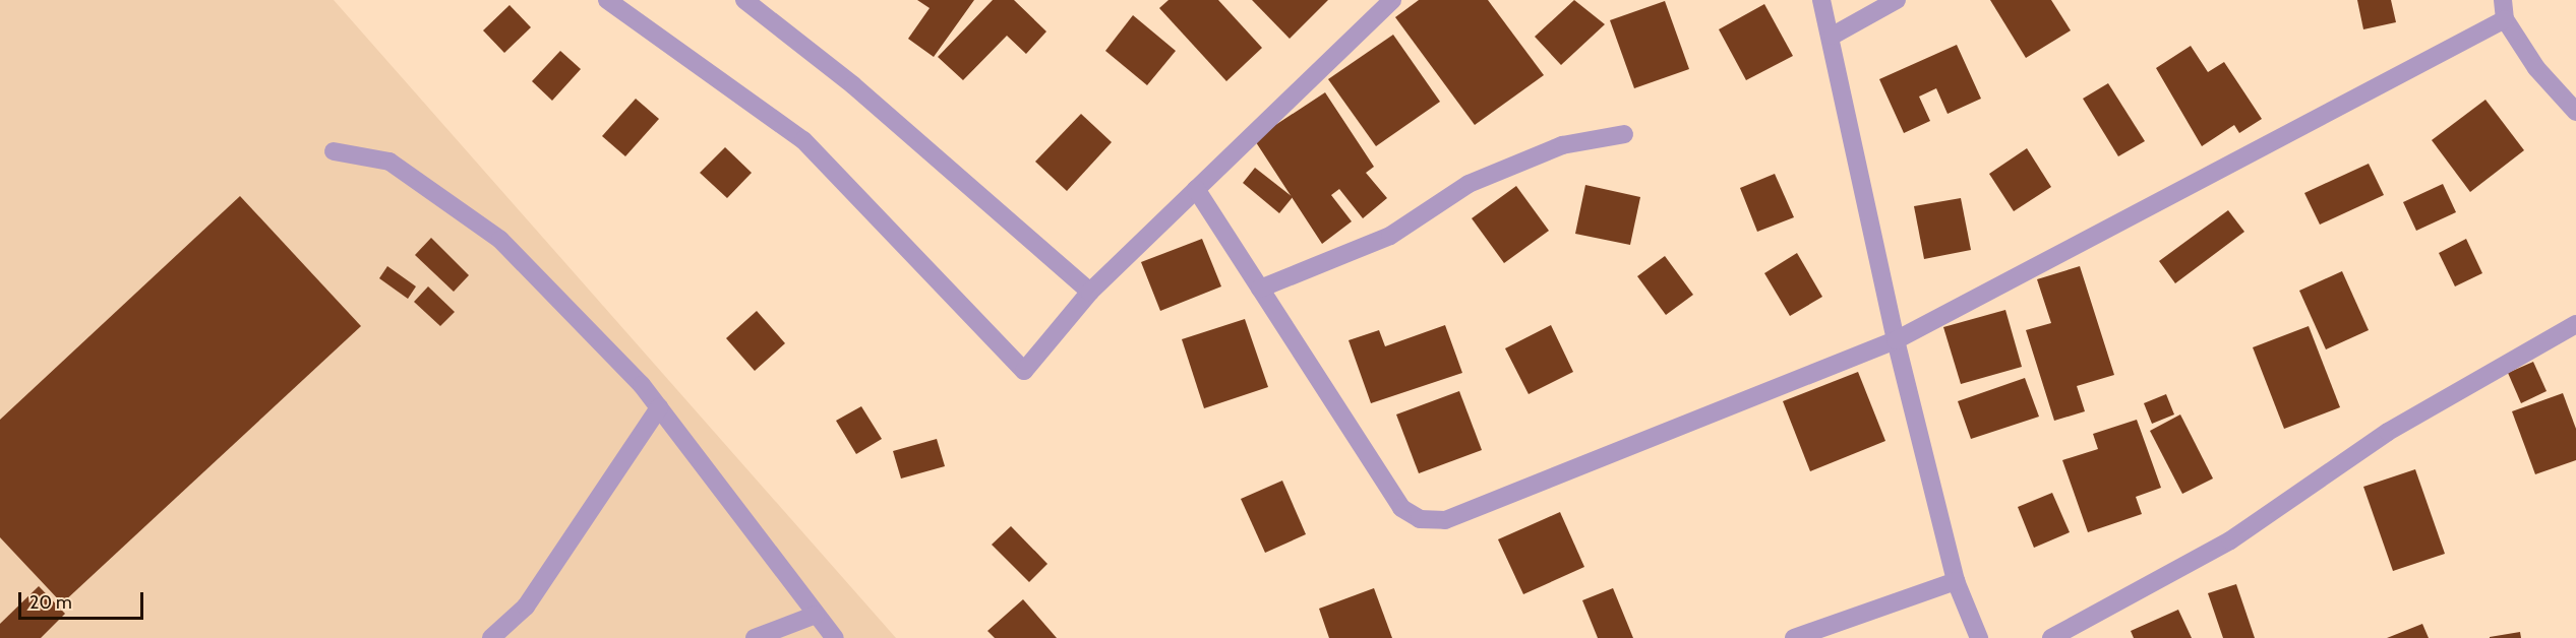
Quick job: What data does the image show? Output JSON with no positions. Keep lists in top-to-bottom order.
{
  "scale_bar": "20 m"
}
